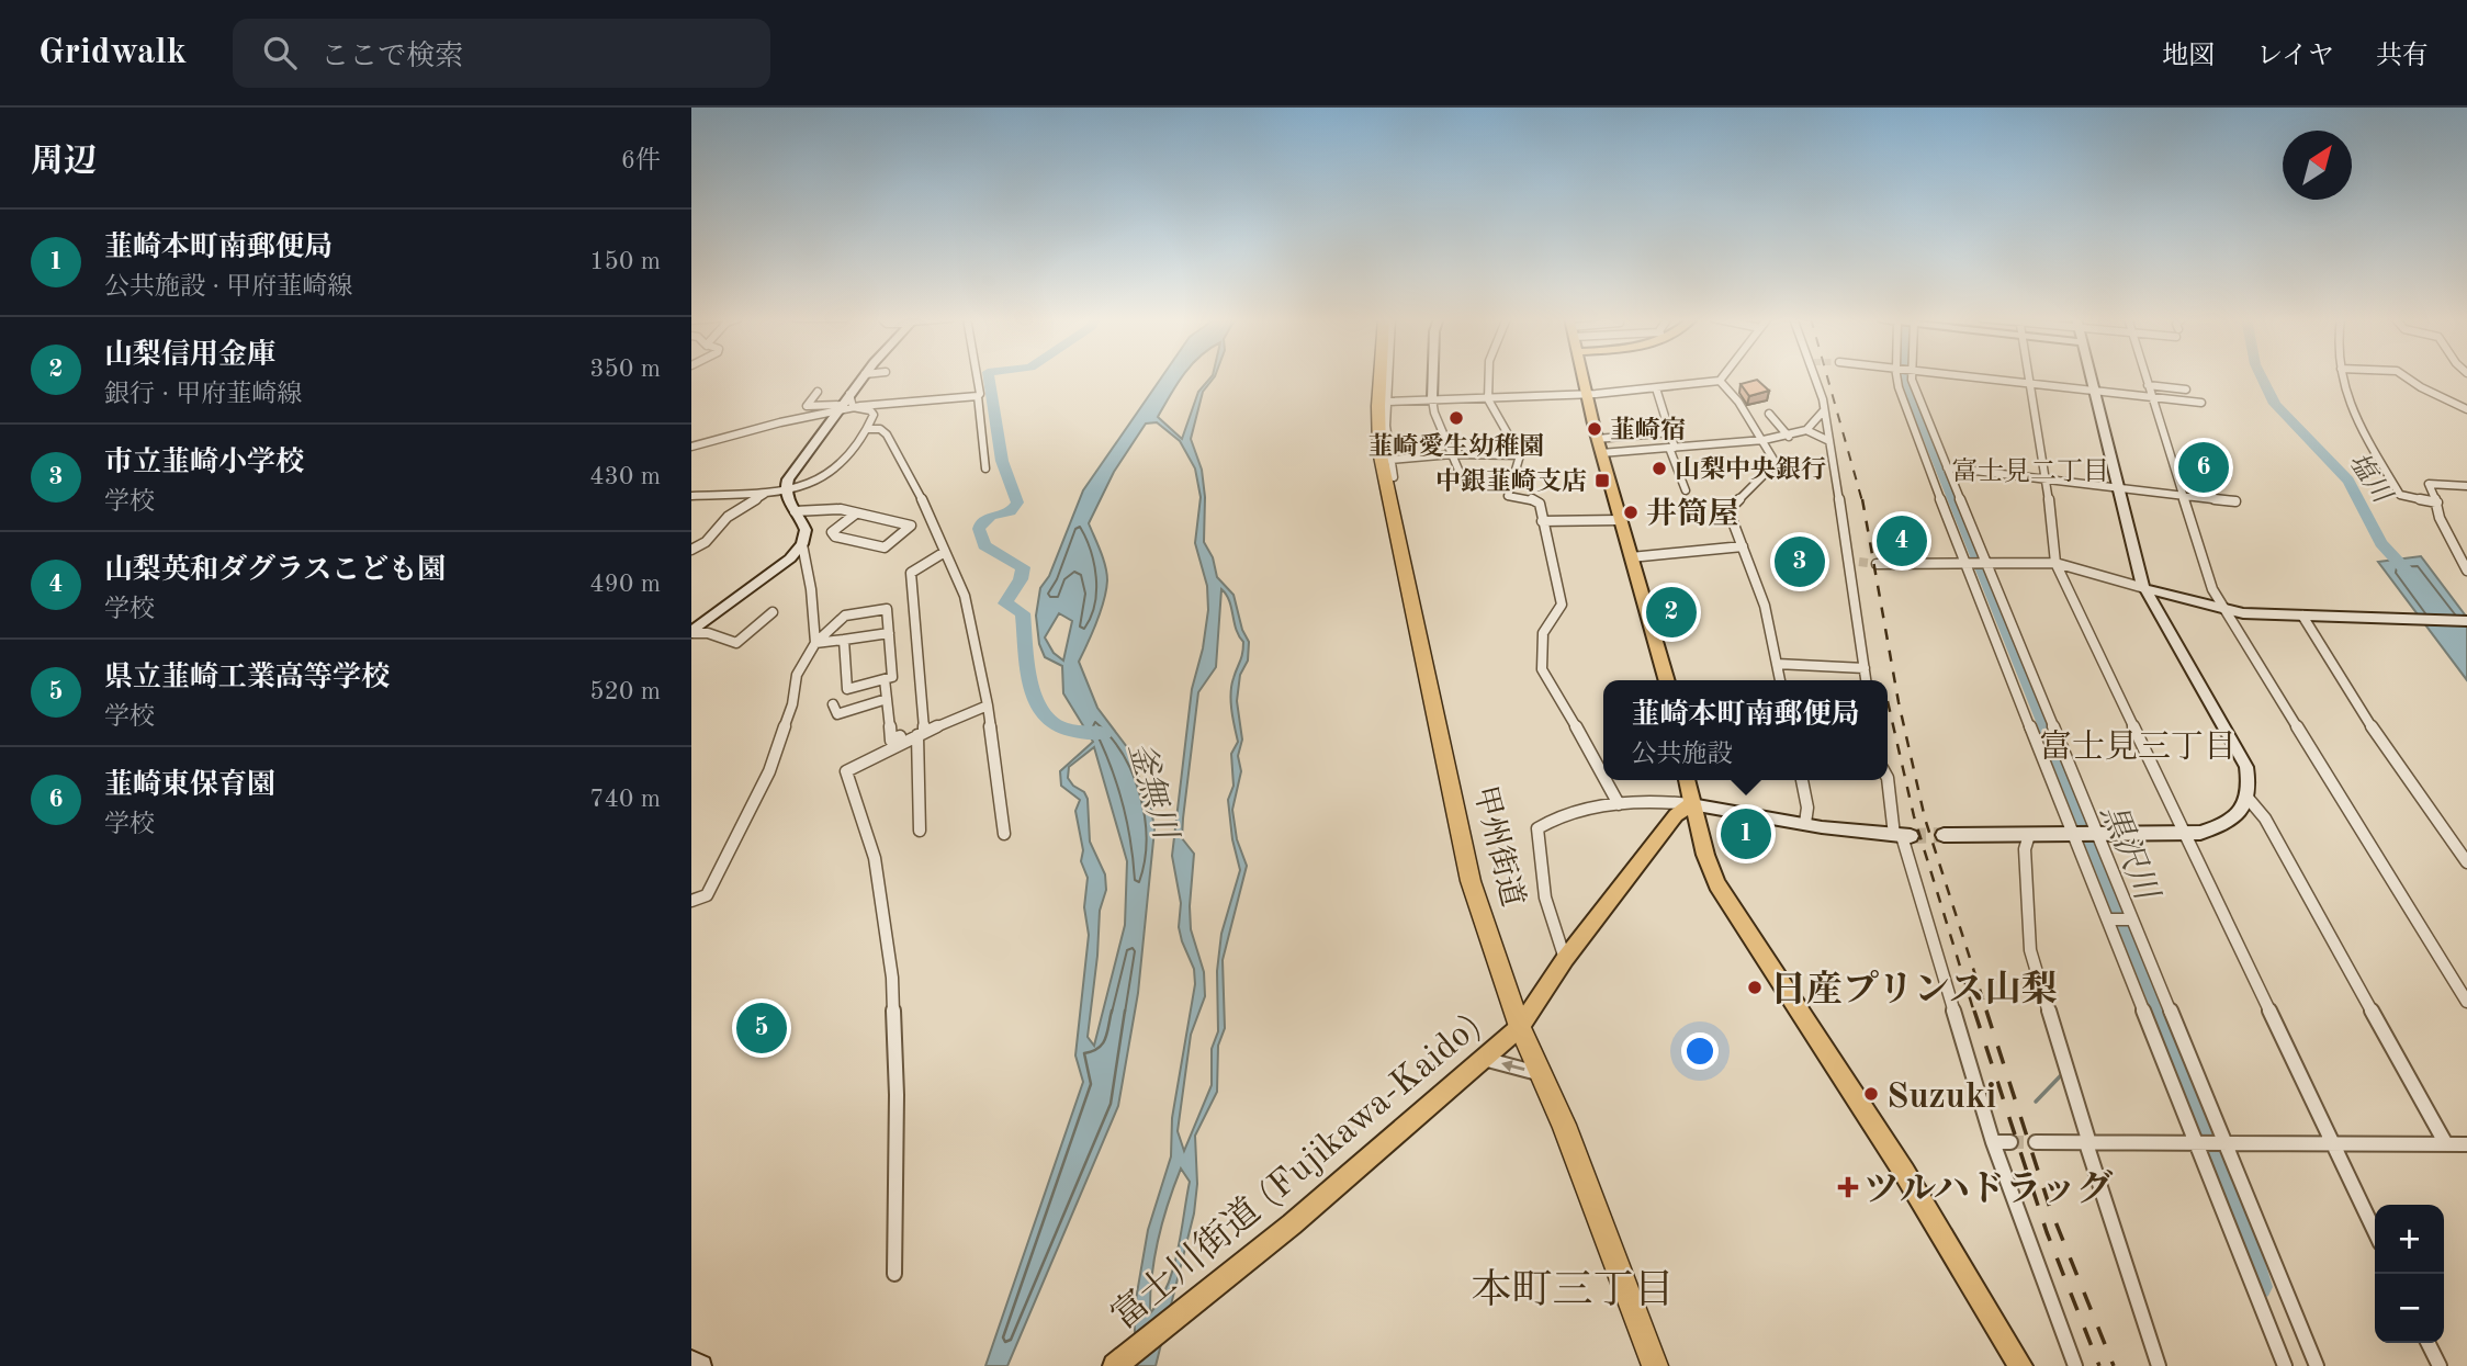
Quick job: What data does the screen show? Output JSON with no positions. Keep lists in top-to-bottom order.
{
  "streets": {
    "highway": ["甲州街道"],
    "main road": ["富士川街道 (Fujikawa-Kaido)"]
  },
  "crossings": [
    ["甲州街道", "富士川街道 (Fujikawa-Kaido)"]
  ],
  "districts": ["富士見二丁目", "富士見三丁目", "本町三丁目"],
  "water": ["塩川", "釜無川", "黒沢川"],
  "places": {
    "other": [
      "韮崎愛生幼稚園",
      "韮崎宿",
      "山梨中央銀行",
      "井筒屋",
      "日産プリンス山梨",
      "Suzuki"
    ],
    "transit": ["中銀韮崎支店"],
    "health": ["ツルハドラッグ"]
  },
  "north": "top right",
  "page": {
    "header": "Gridwalk",
    "search": "ここで検索",
    "nav": ["地図", "レイヤ", "共有"],
    "heading": ["周辺", "6件"],
    "list": [
      {
        "mark": "1",
        "name": "韮崎本町南郵便局",
        "note": "公共施設 · 甲府韮崎線",
        "value": "150 m"
      },
      {
        "mark": "2",
        "name": "山梨信用金庫",
        "note": "銀行 · 甲府韮崎線",
        "value": "350 m"
      },
      {
        "mark": "3",
        "name": "市立韮崎小学校",
        "note": "学校",
        "value": "430 m"
      },
      {
        "mark": "4",
        "name": "山梨英和ダグラスこども園",
        "note": "学校",
        "value": "490 m"
      },
      {
        "mark": "5",
        "name": "県立韮崎工業高等学校",
        "note": "学校",
        "value": "520 m"
      },
      {
        "mark": "6",
        "name": "韮崎東保育園",
        "note": "学校",
        "value": "740 m"
      }
    ],
    "pins": [
      "6",
      "4",
      "3",
      "2",
      "1",
      "5"
    ],
    "popup": ["韮崎本町南郵便局", "公共施設"],
    "map_buttons": ["+", "−"]
  }
}
